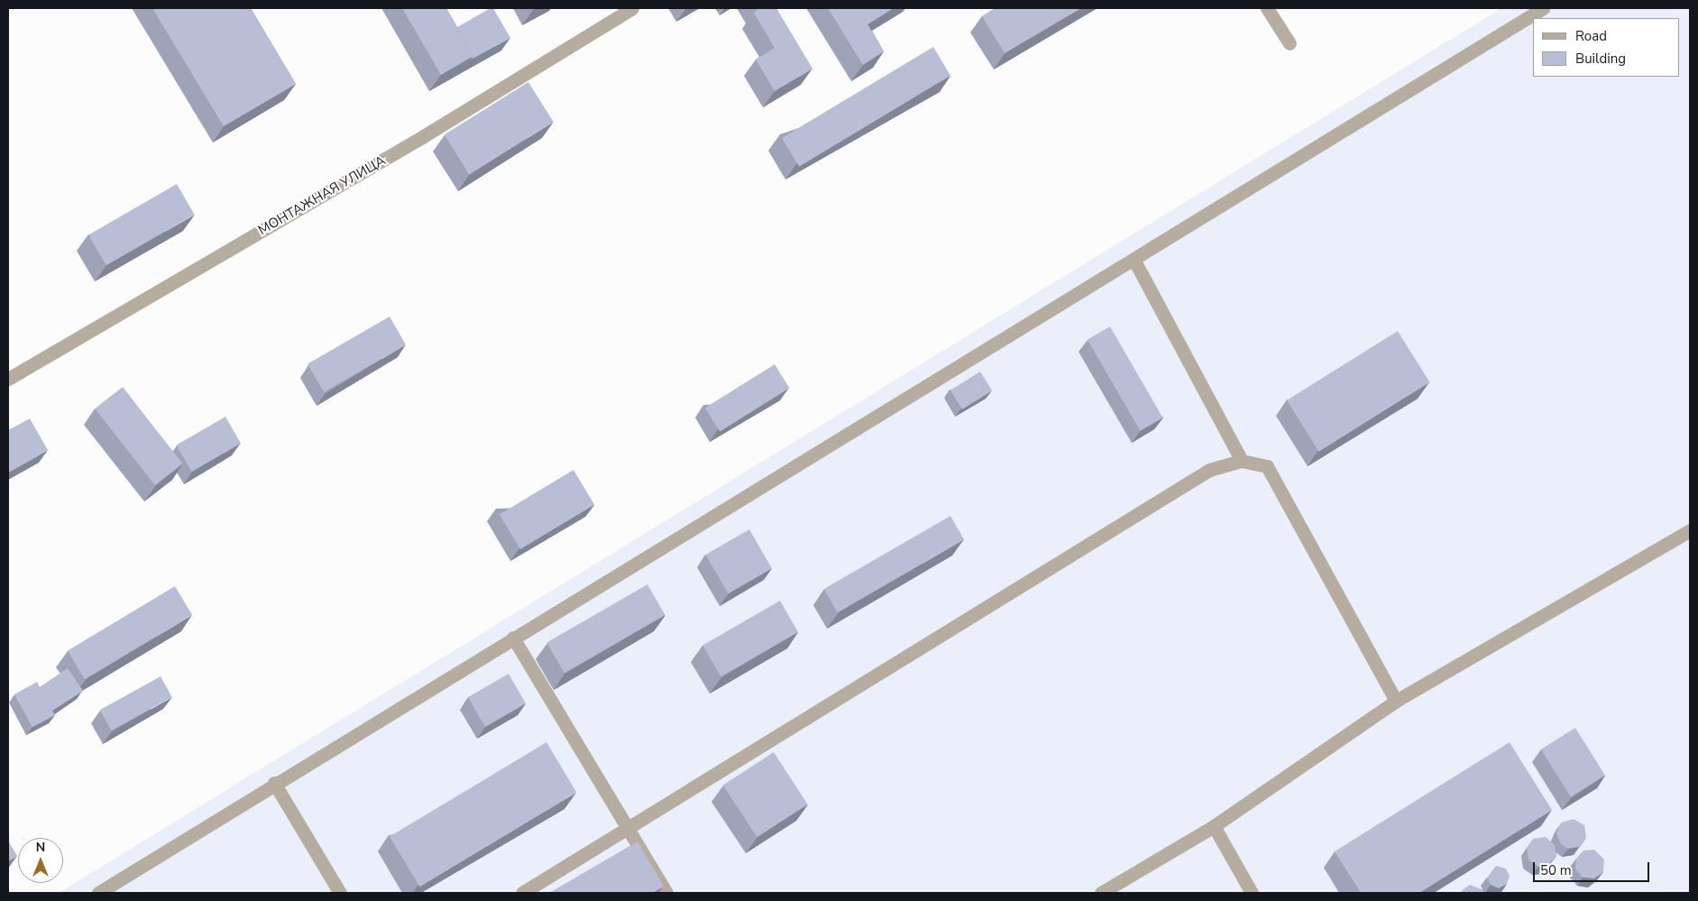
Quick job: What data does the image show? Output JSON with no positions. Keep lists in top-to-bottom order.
{
  "streets": {
    "street": ["МОНТАЖНАЯ УЛИЦА"]
  },
  "legend": ["Road", "Building"],
  "scale_bar": "50 m",
  "north": "top"
}
